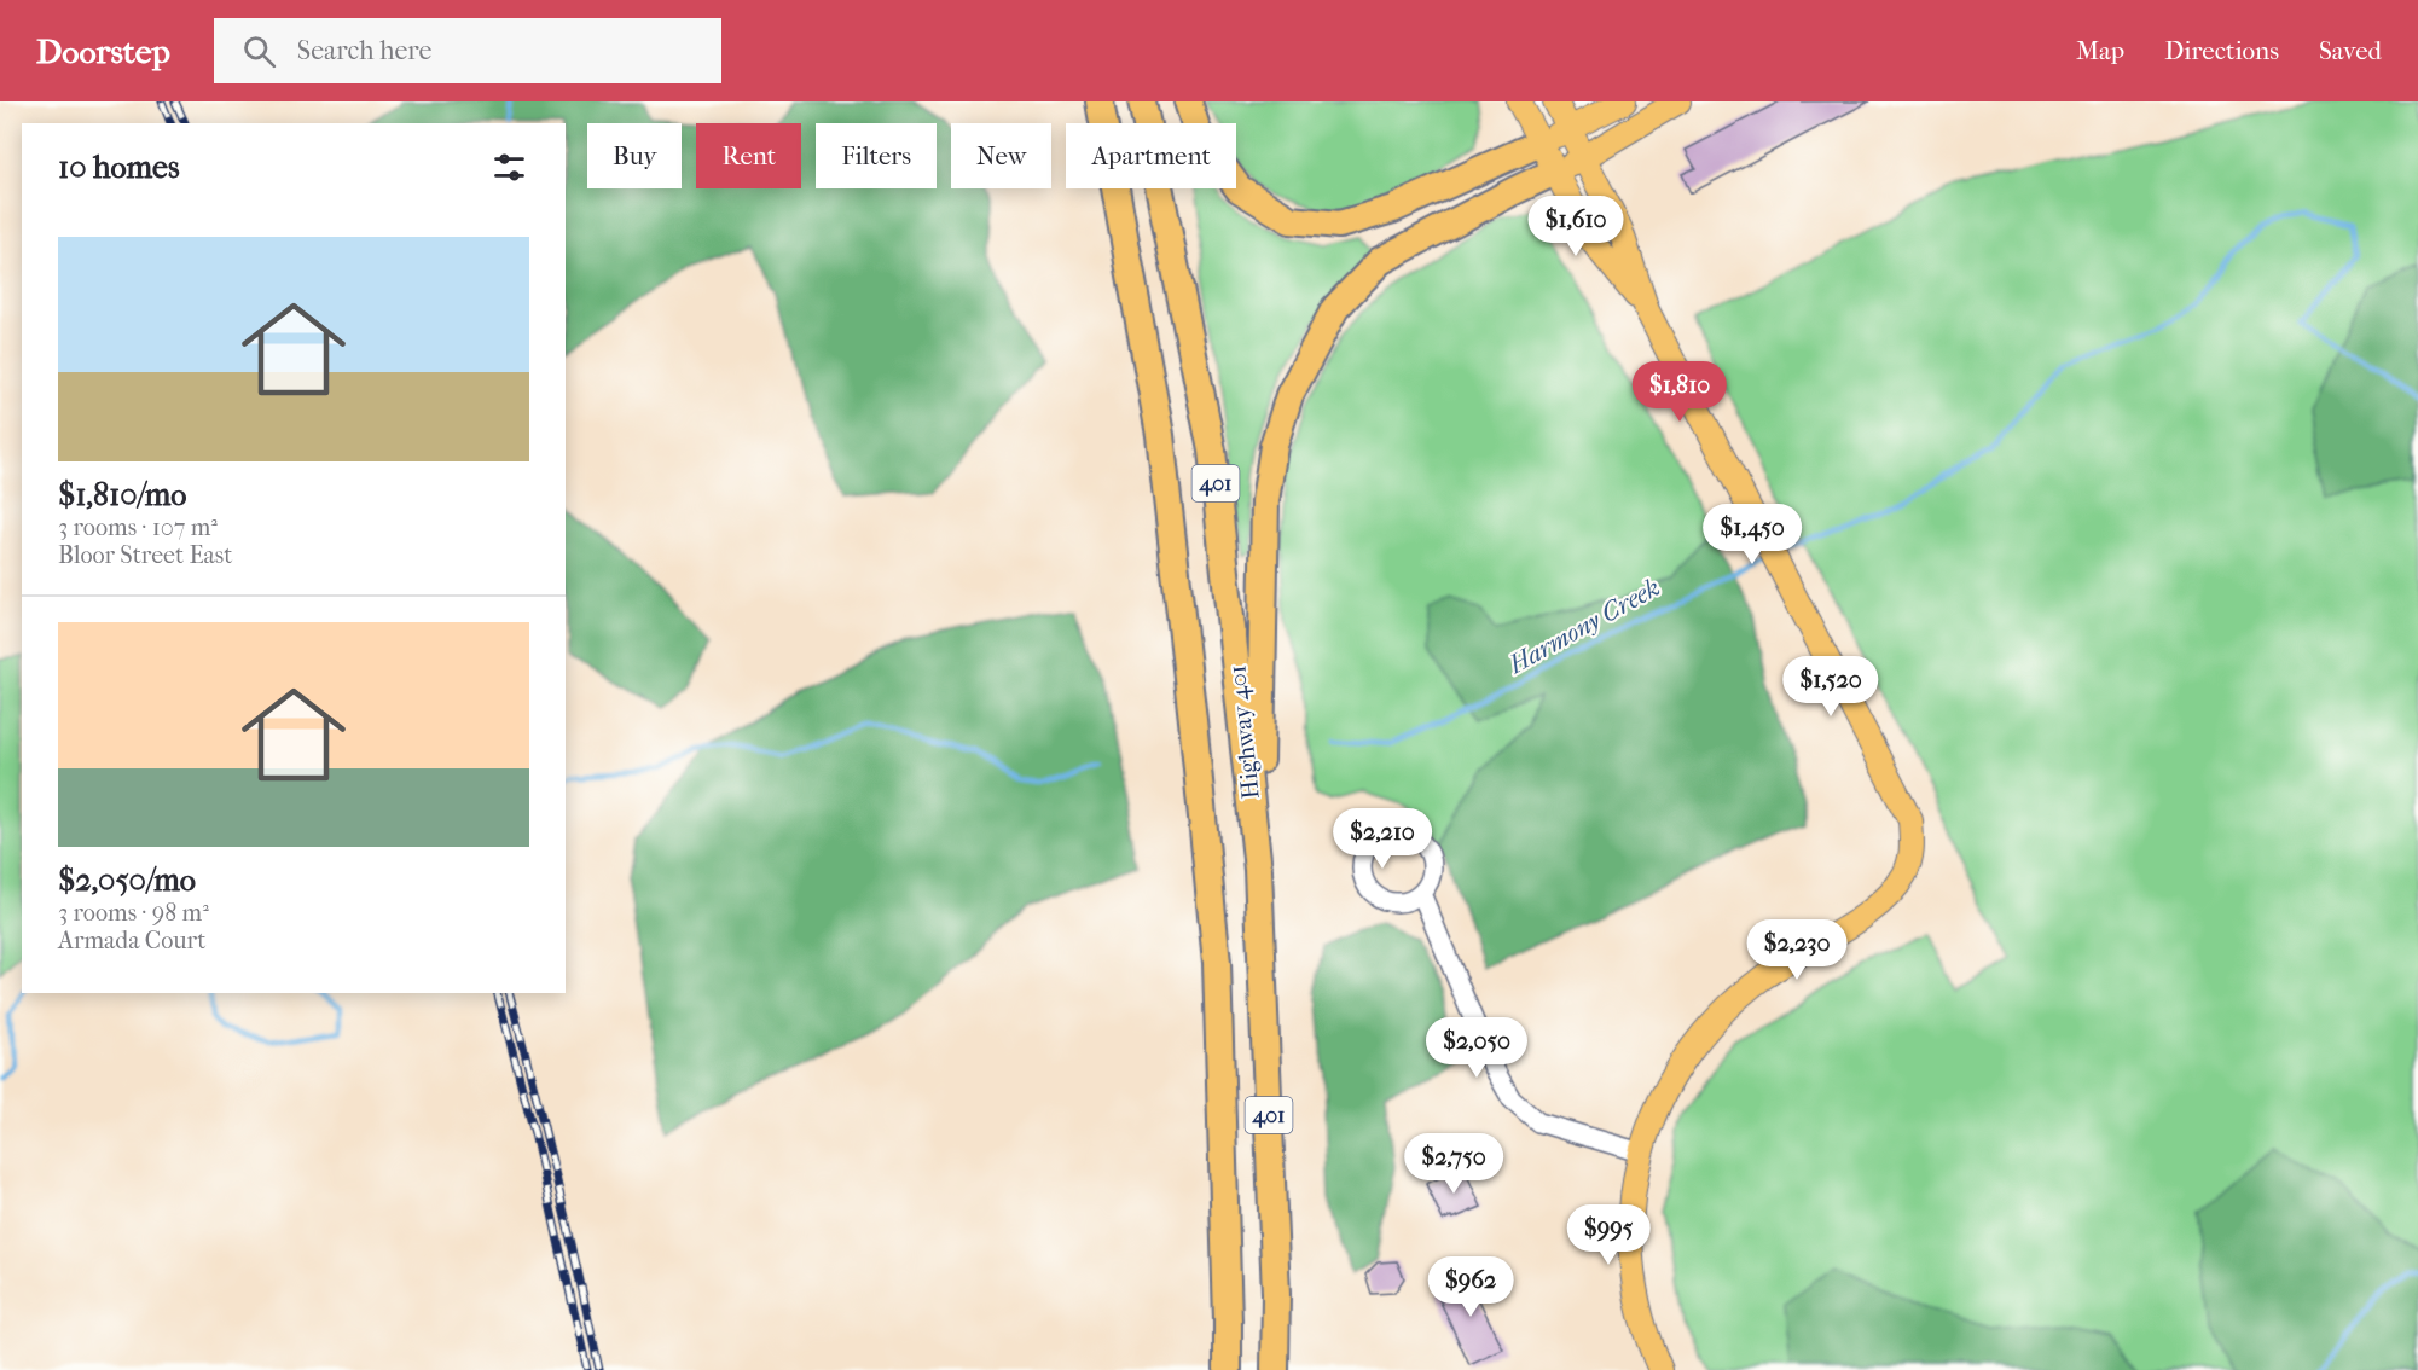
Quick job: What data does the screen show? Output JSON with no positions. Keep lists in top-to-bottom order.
{
  "streets": {
    "highway": ["401", "Highway 401"]
  },
  "water": ["Harmony Creek"],
  "page": {
    "header": "Doorstep",
    "search": "Search here",
    "nav": ["Map", "Directions", "Saved"],
    "chip": [
      "Buy",
      "Rent",
      "Filters",
      "New",
      "Apartment"
    ],
    "heading": "10 homes",
    "price": [
      "$1,610",
      "$1,810",
      "$1,450",
      "$1,520",
      "$2,210",
      "$2,230",
      "$2,050",
      "$2,750",
      "$995",
      "$962"
    ],
    "list": [
      {
        "name": "$1,810/mo",
        "note": "3 rooms · 107 m² · Bloor Street East"
      },
      {
        "name": "$2,050/mo",
        "note": "3 rooms · 98 m² · Armada Court"
      }
    ]
  }
}
